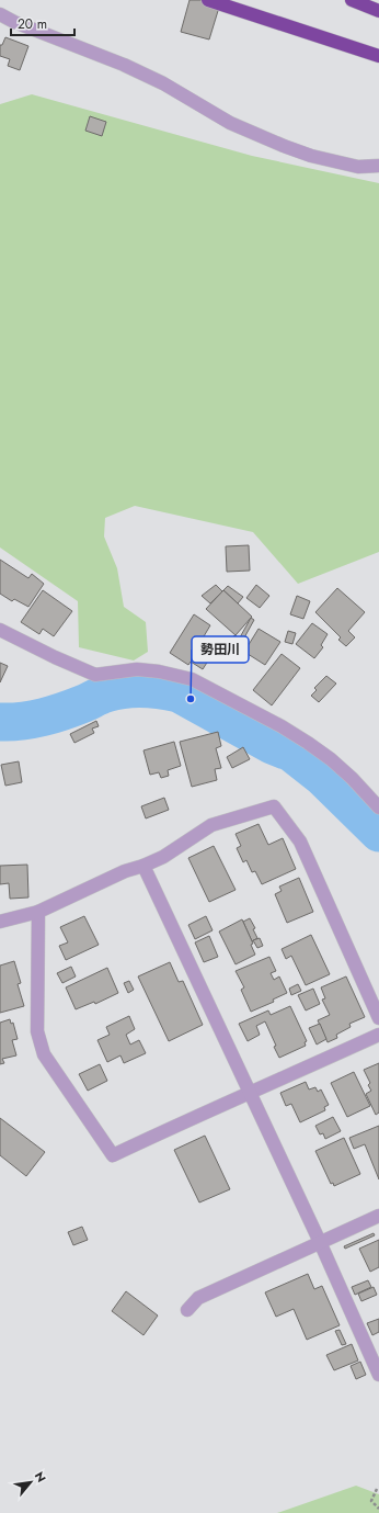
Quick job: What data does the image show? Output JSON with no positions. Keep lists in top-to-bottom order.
{
  "places": ["勢田川"],
  "scale_bar": "20 m",
  "north": "top right"
}
